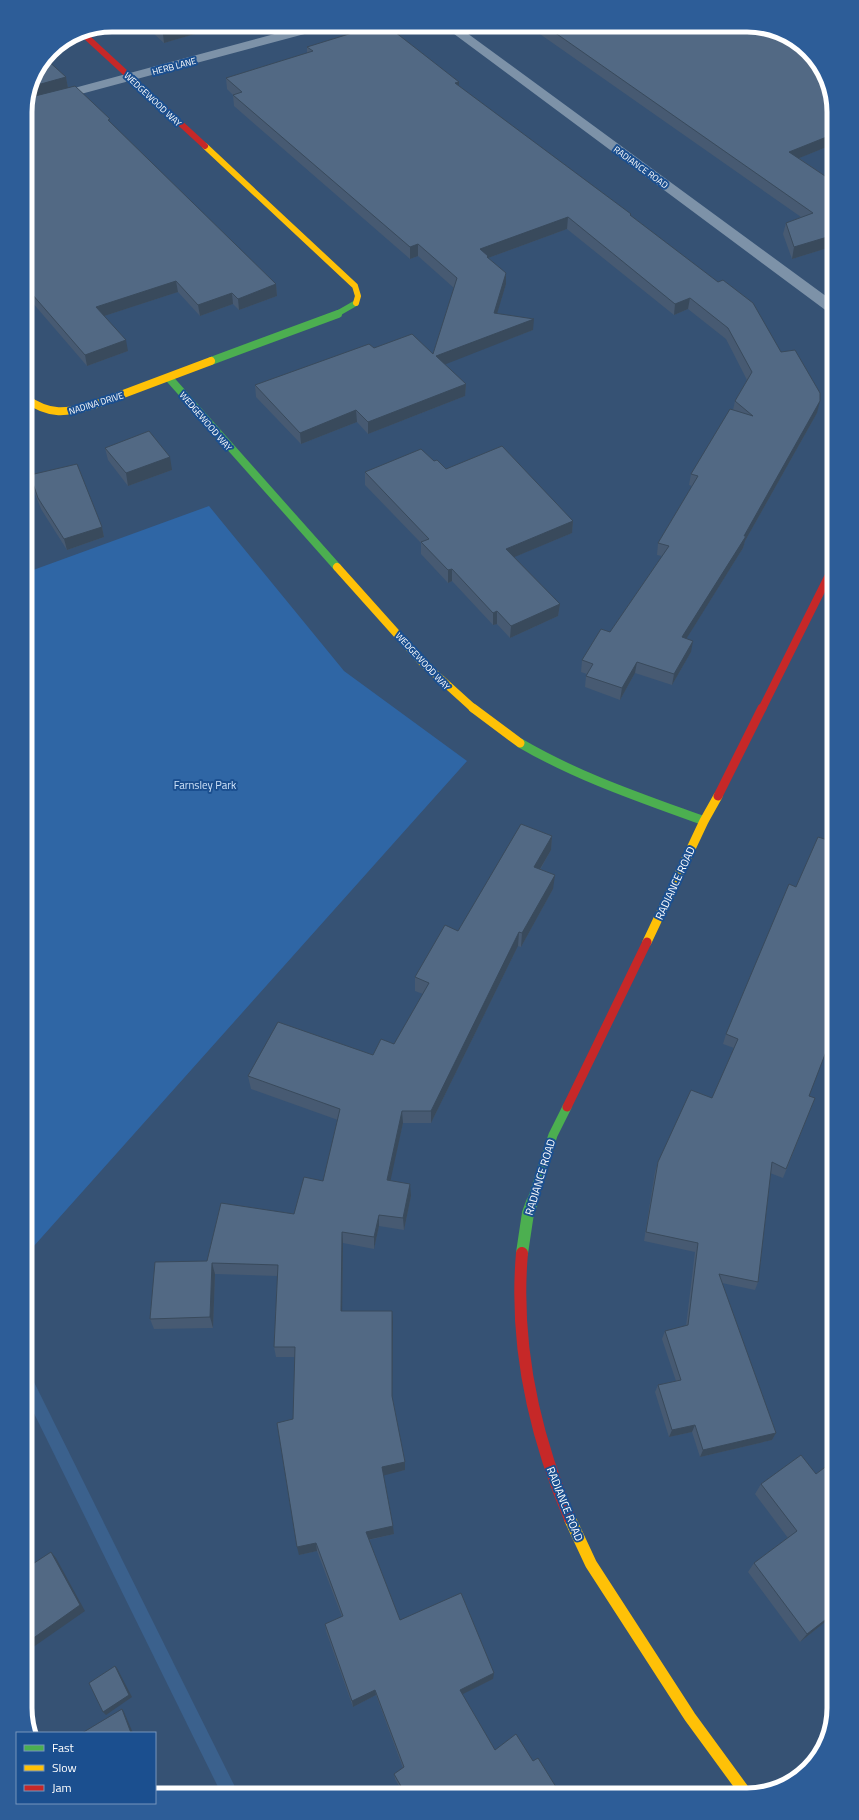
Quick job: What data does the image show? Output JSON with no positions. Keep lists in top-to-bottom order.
{
  "streets": {
    "street": [
      "HERB LANE",
      "WEDGEWOOD WAY",
      "RADIANCE ROAD",
      "NADINA DRIVE"
    ]
  },
  "crossings": [
    ["HERB LANE", "WEDGEWOOD WAY"],
    ["WEDGEWOOD WAY", "RADIANCE ROAD"],
    ["WEDGEWOOD WAY", "NADINA DRIVE"]
  ],
  "parks": ["Farnsley Park"],
  "legend": ["Fast", "Slow", "Jam"]
}
